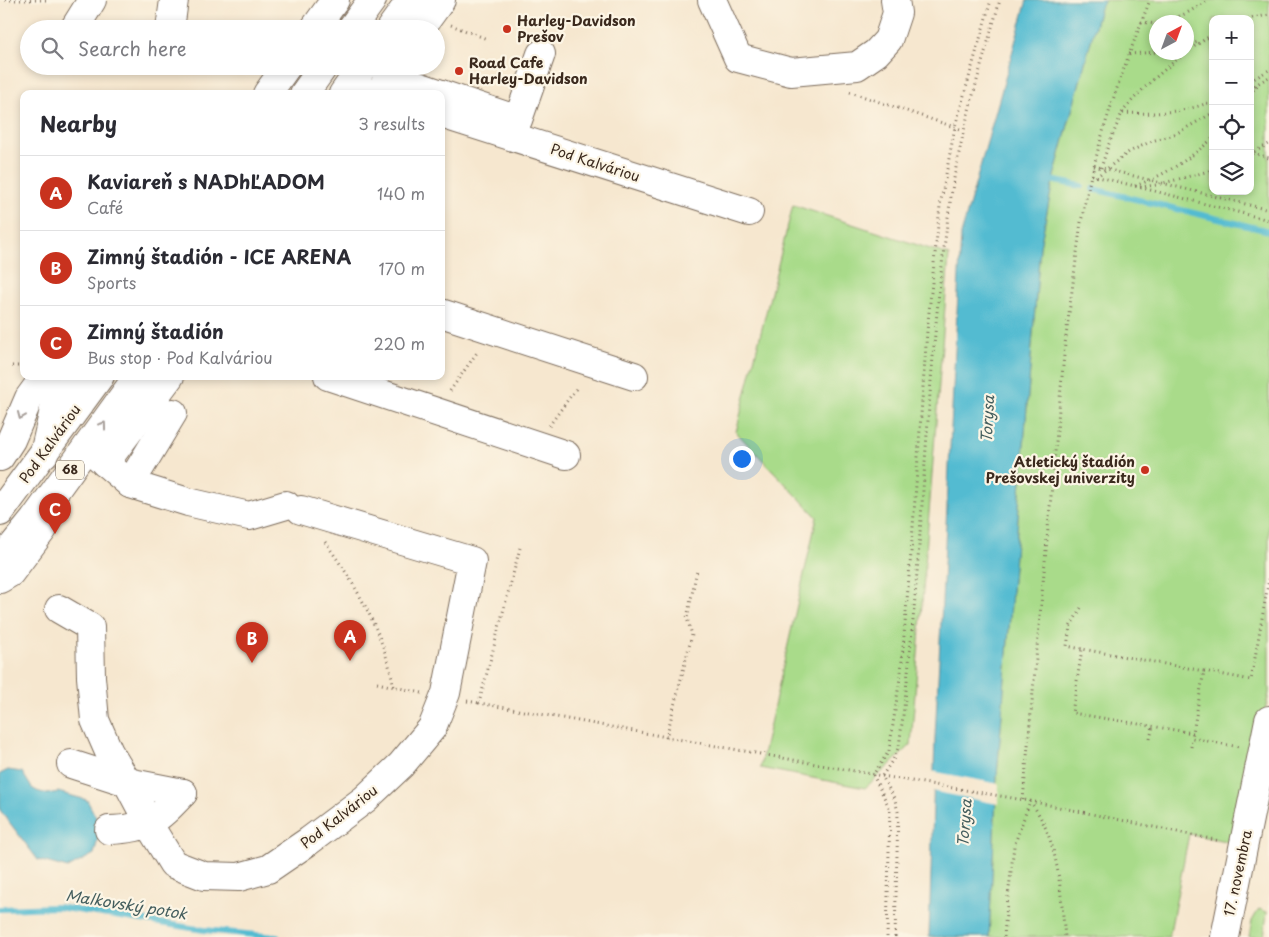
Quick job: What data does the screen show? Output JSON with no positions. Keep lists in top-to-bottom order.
{
  "streets": {
    "main road": ["Pod Kalváriou", "68", "17. novembra"]
  },
  "water": ["Torysa", "Malkovský potok"],
  "places": ["Harley-Davidson Prešov", "Road Cafe Harley-Davidson", "Atletický štadión Prešovskej univerzity"],
  "north": "top right",
  "page": {
    "map_buttons": ["+", "−"],
    "search": "Search here",
    "heading": ["Nearby", "3 results"],
    "list": [
      {
        "mark": "A",
        "name": "Kaviareň s NADhĽADOM",
        "note": "Café",
        "value": "140 m"
      },
      {
        "mark": "B",
        "name": "Zimný štadión - ICE ARENA",
        "note": "Sports",
        "value": "170 m"
      },
      {
        "mark": "C",
        "name": "Zimný štadión",
        "note": "Bus stop · Pod Kalváriou",
        "value": "220 m"
      }
    ],
    "pins": ["C", "A", "B"]
  }
}
